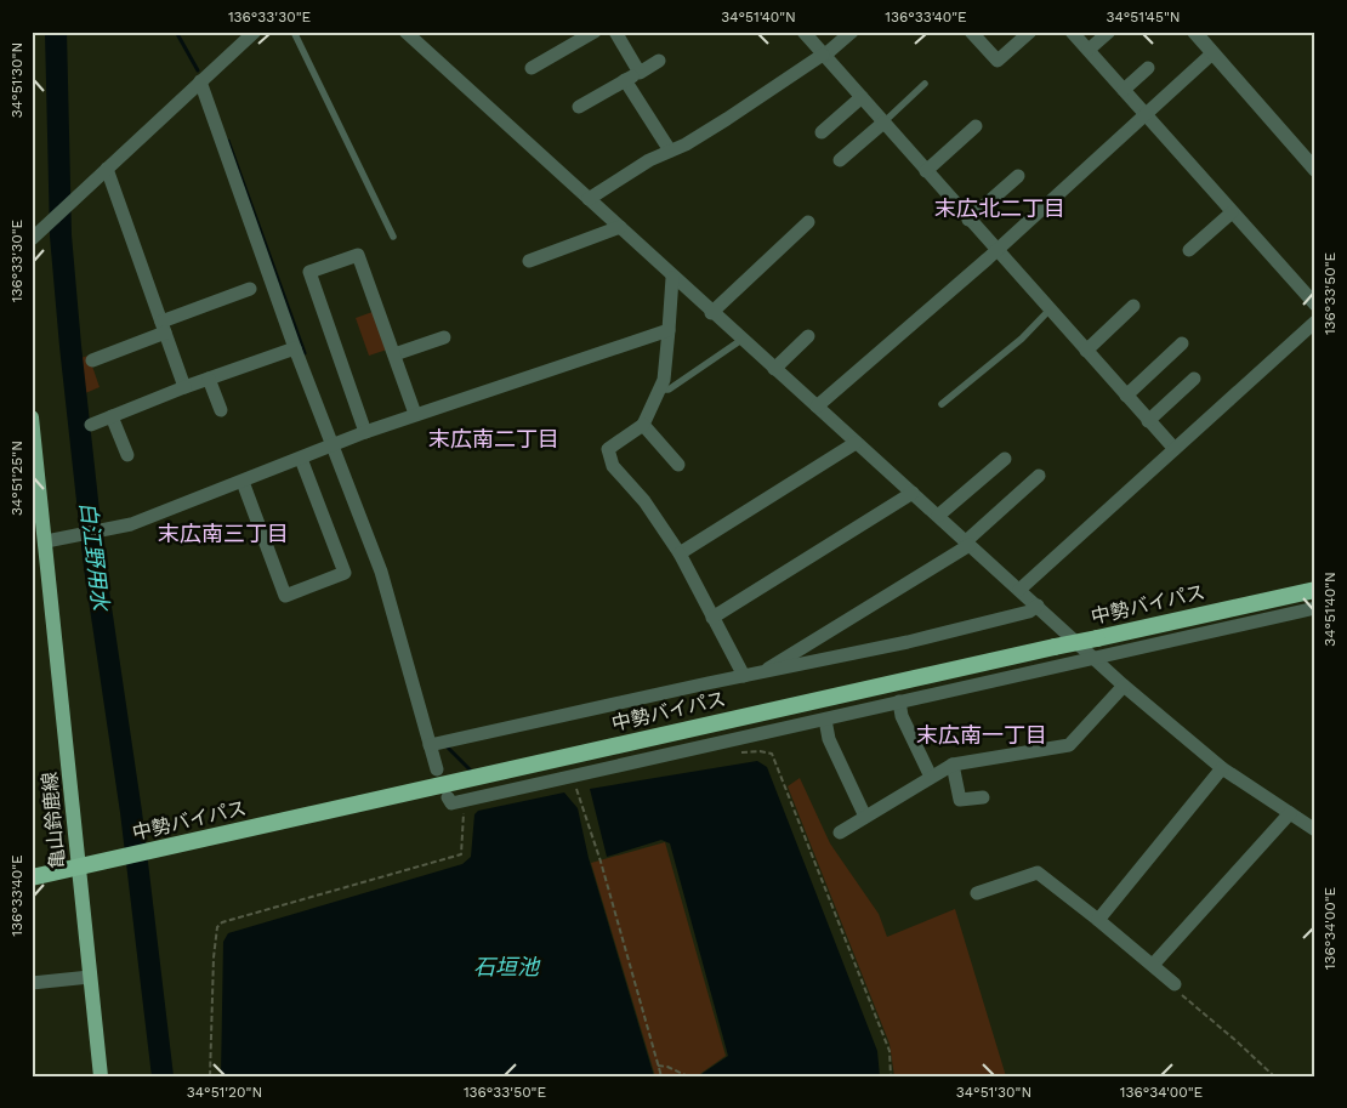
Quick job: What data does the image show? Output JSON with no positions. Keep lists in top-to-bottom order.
{
  "streets": {
    "highway": ["中勢バイパス"],
    "main road": ["亀山鈴鹿線"]
  },
  "crossings": [
    ["中勢バイパス", "亀山鈴鹿線"]
  ],
  "districts": [
    "末広北二丁目",
    "末広南二丁目",
    "末広南三丁目",
    "末広南一丁目"
  ],
  "water": ["白江野用水", "石垣池"],
  "coordinates": [
    "136°33'30\"E",
    "34°51'40\"N",
    "136°33'40\"E",
    "34°51'45\"N",
    "34°51'30\"N",
    "136°33'50\"E",
    "34°51'25\"N",
    "136°34'00\"E",
    "34°51'20\"N"
  ]
}
